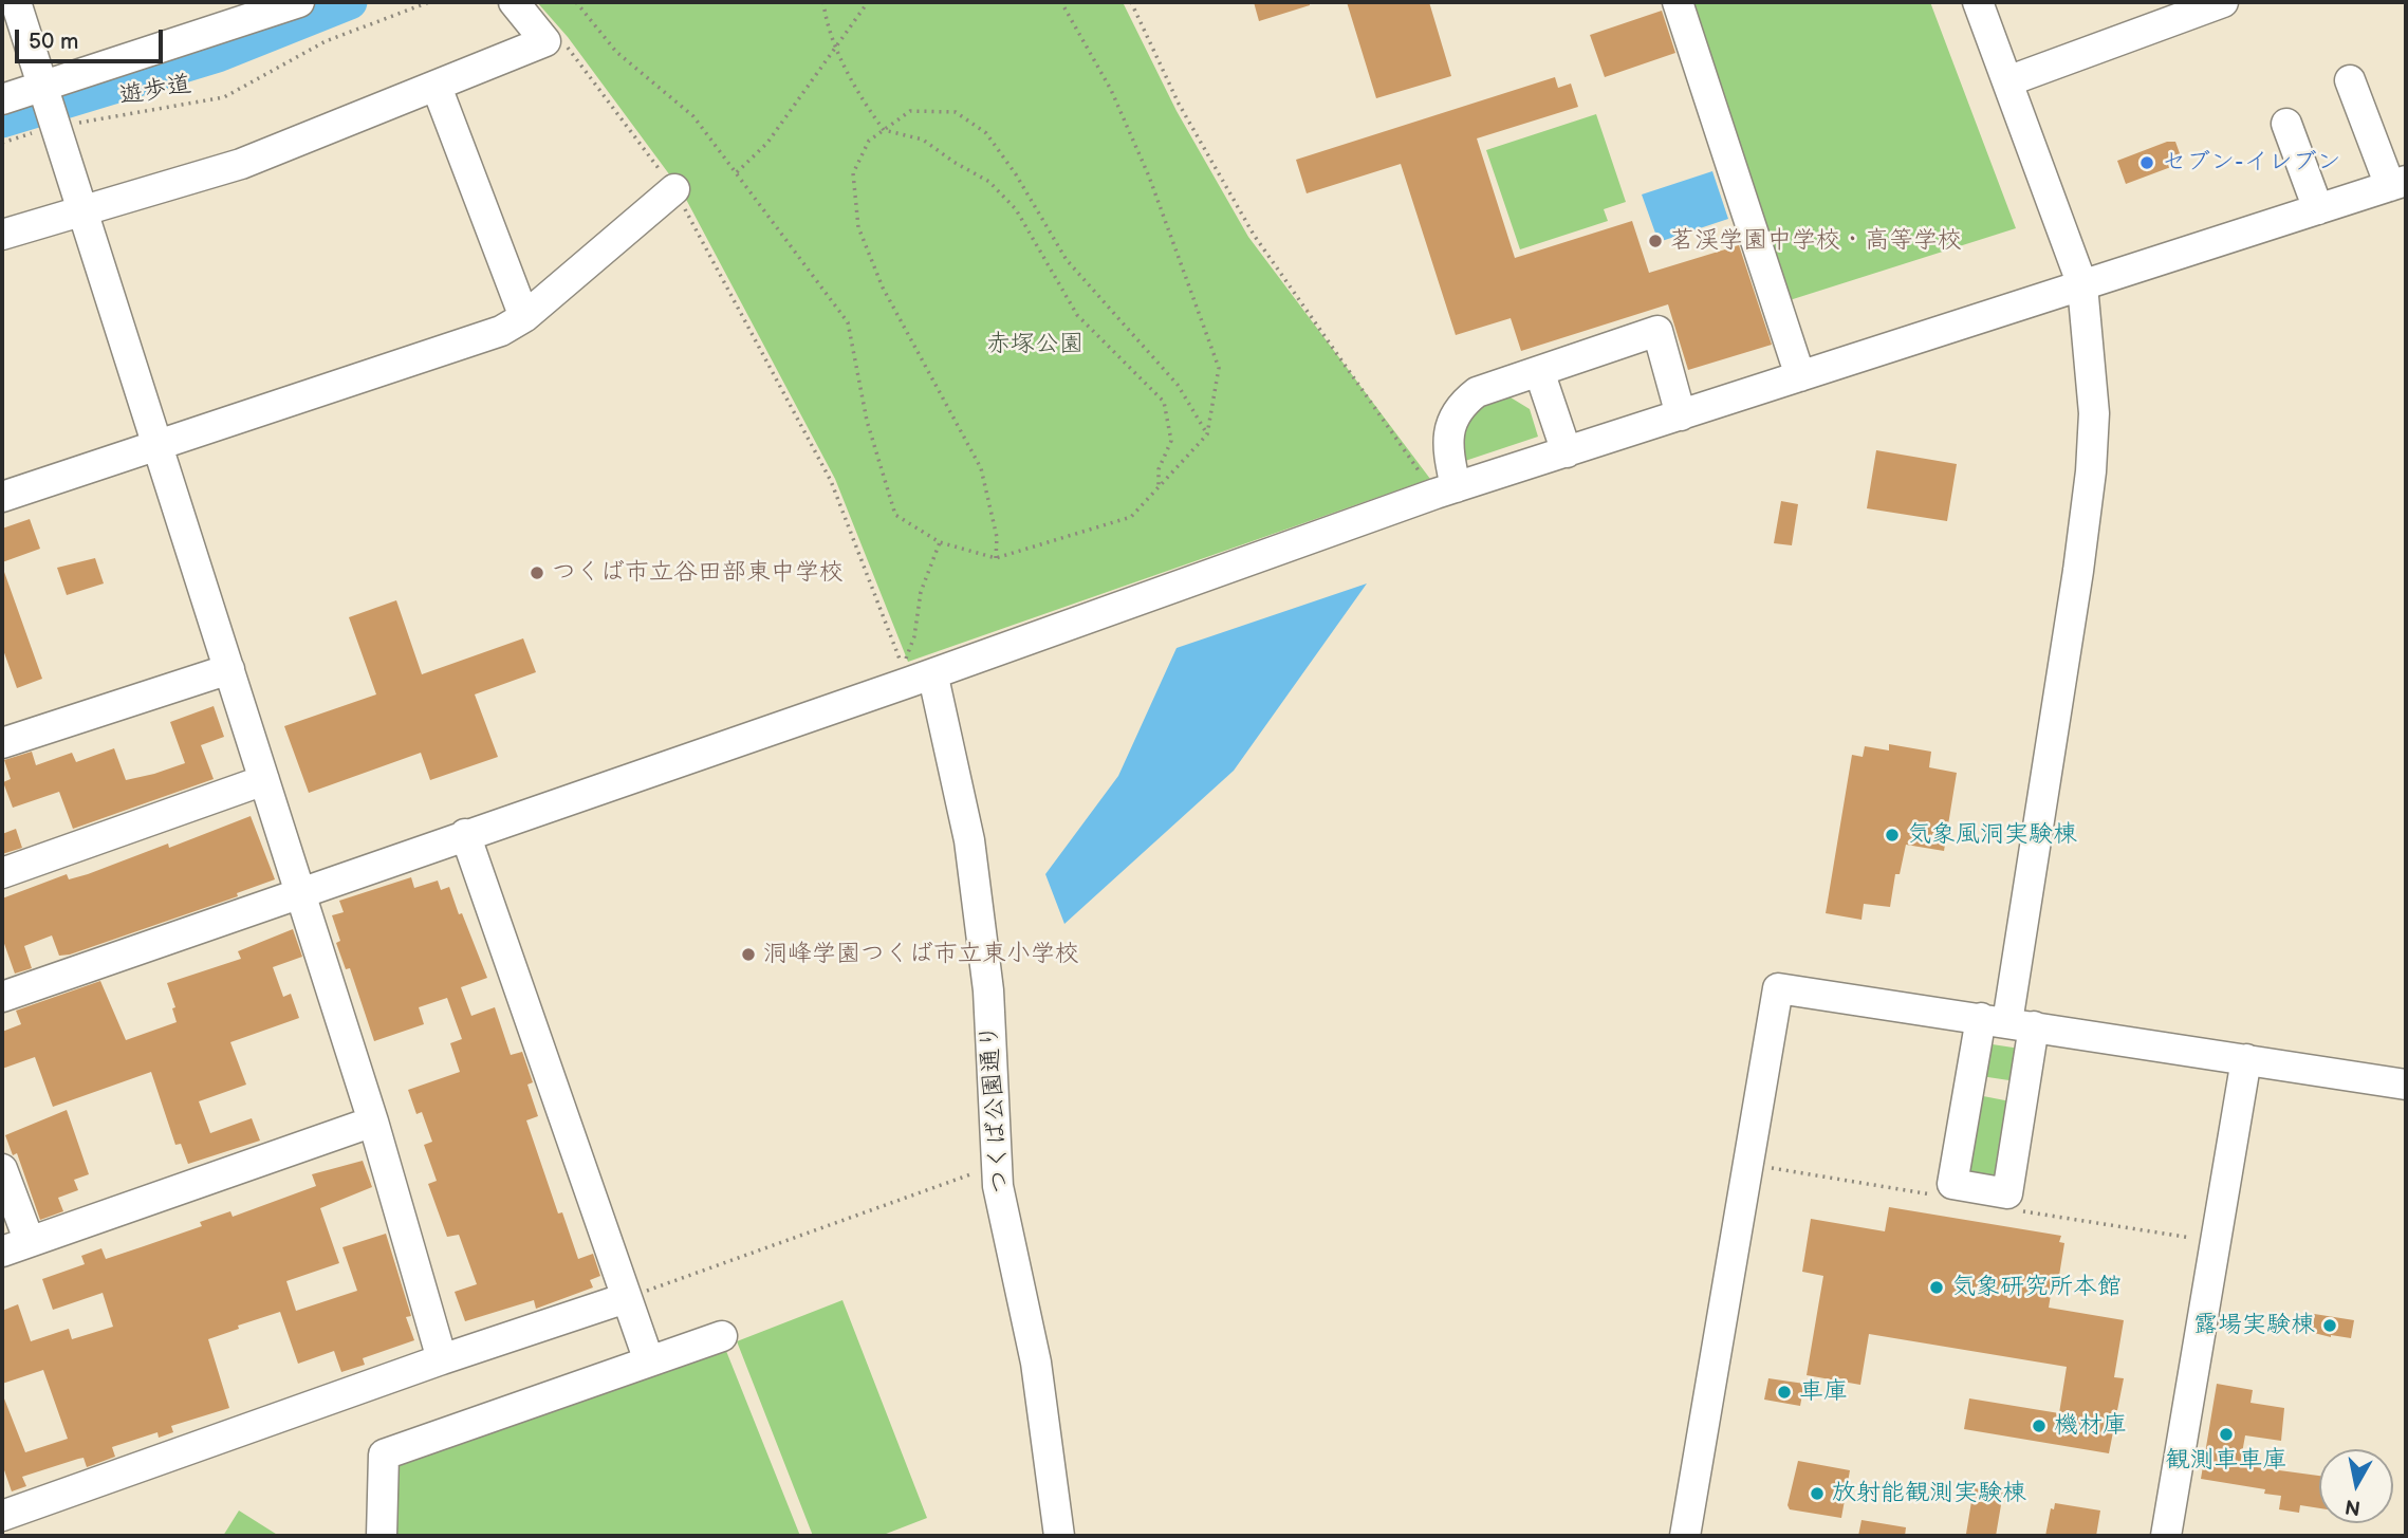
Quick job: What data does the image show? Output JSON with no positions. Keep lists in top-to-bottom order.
{
  "streets": {
    "street": ["つくば公園通り"],
    "path": ["遊歩道"]
  },
  "parks": ["赤塚公園"],
  "places": [
    "セブン-イレブン",
    "茗渓学園中学校・高等学校",
    "つくば市立谷田部東中学校",
    "気象風洞実験棟",
    "洞峰学園つくば市立東小学校",
    "気象研究所本館",
    "露場実験棟",
    "車庫",
    "機材庫",
    "観測車車庫",
    "放射能観測実験棟"
  ],
  "scale_bar": "50 m",
  "north": "bottom"
}
